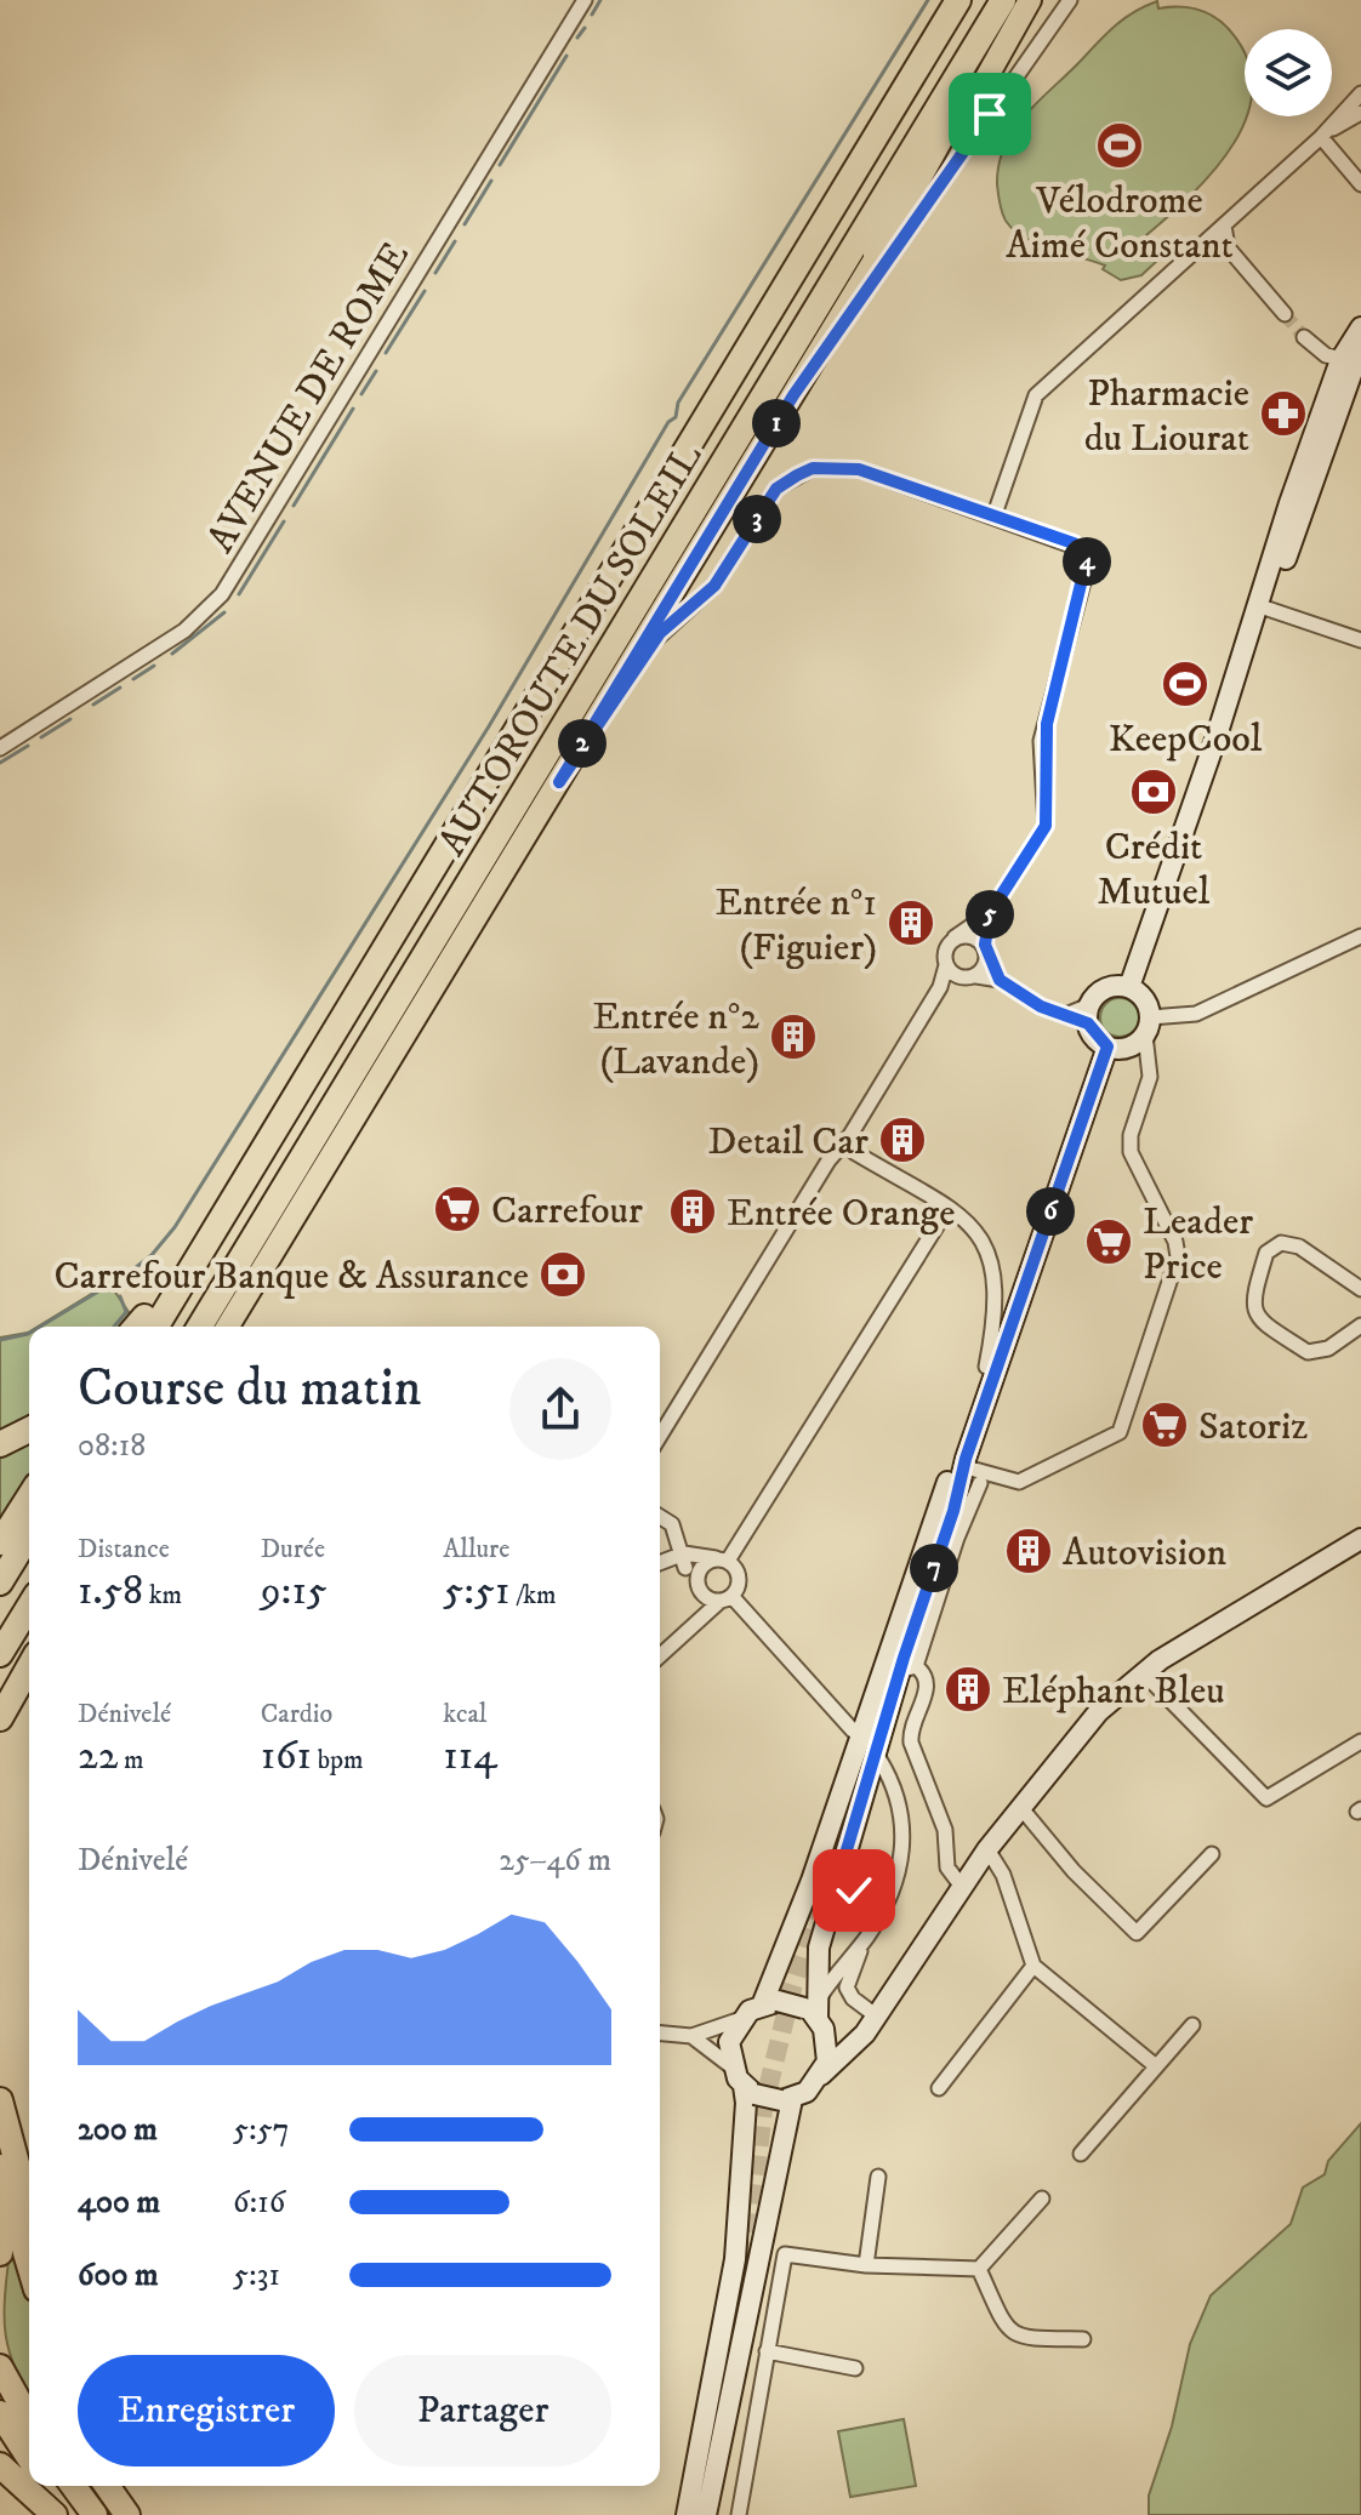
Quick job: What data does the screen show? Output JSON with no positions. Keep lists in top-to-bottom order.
{
  "streets": {
    "highway": ["AUTOROUTE DU SOLEIL"],
    "street": ["AVENUE DE ROME"]
  },
  "places": {
    "sports": ["Vélodrome Aimé Constant", "KeepCool"],
    "pharmacy": ["Pharmacie du Liourat"],
    "bank": ["Crédit Mutuel", "Carrefour Banque & Assurance"],
    "building": [
      "Entrée n°1 (Figuier)",
      "Entrée n°2 (Lavande)",
      "Detail Car",
      "Entrée Orange",
      "Autovision",
      "Eléphant Bleu"
    ],
    "supermarket": ["Carrefour", "Leader Price", "Satoriz"]
  },
  "page": {
    "pins": [
      "1",
      "3",
      "4",
      "2",
      "5",
      "6",
      "7"
    ],
    "heading": ["Course du matin", "08:18"],
    "stats": [
      ["Distance", "1.58 km"],
      ["Durée", "9:15"],
      ["Allure", "5:51 /km"],
      ["Dénivelé", "22 m"],
      ["Cardio", "161 bpm"],
      ["kcal", "114"]
    ],
    "chart": ["Dénivelé", "25–46 m"],
    "list": [
      {
        "name": "200 m",
        "note": "5:57"
      },
      {
        "name": "400 m",
        "note": "6:16"
      },
      {
        "name": "600 m",
        "note": "5:31"
      }
    ],
    "buttons": ["Enregistrer", "Partager"]
  }
}
